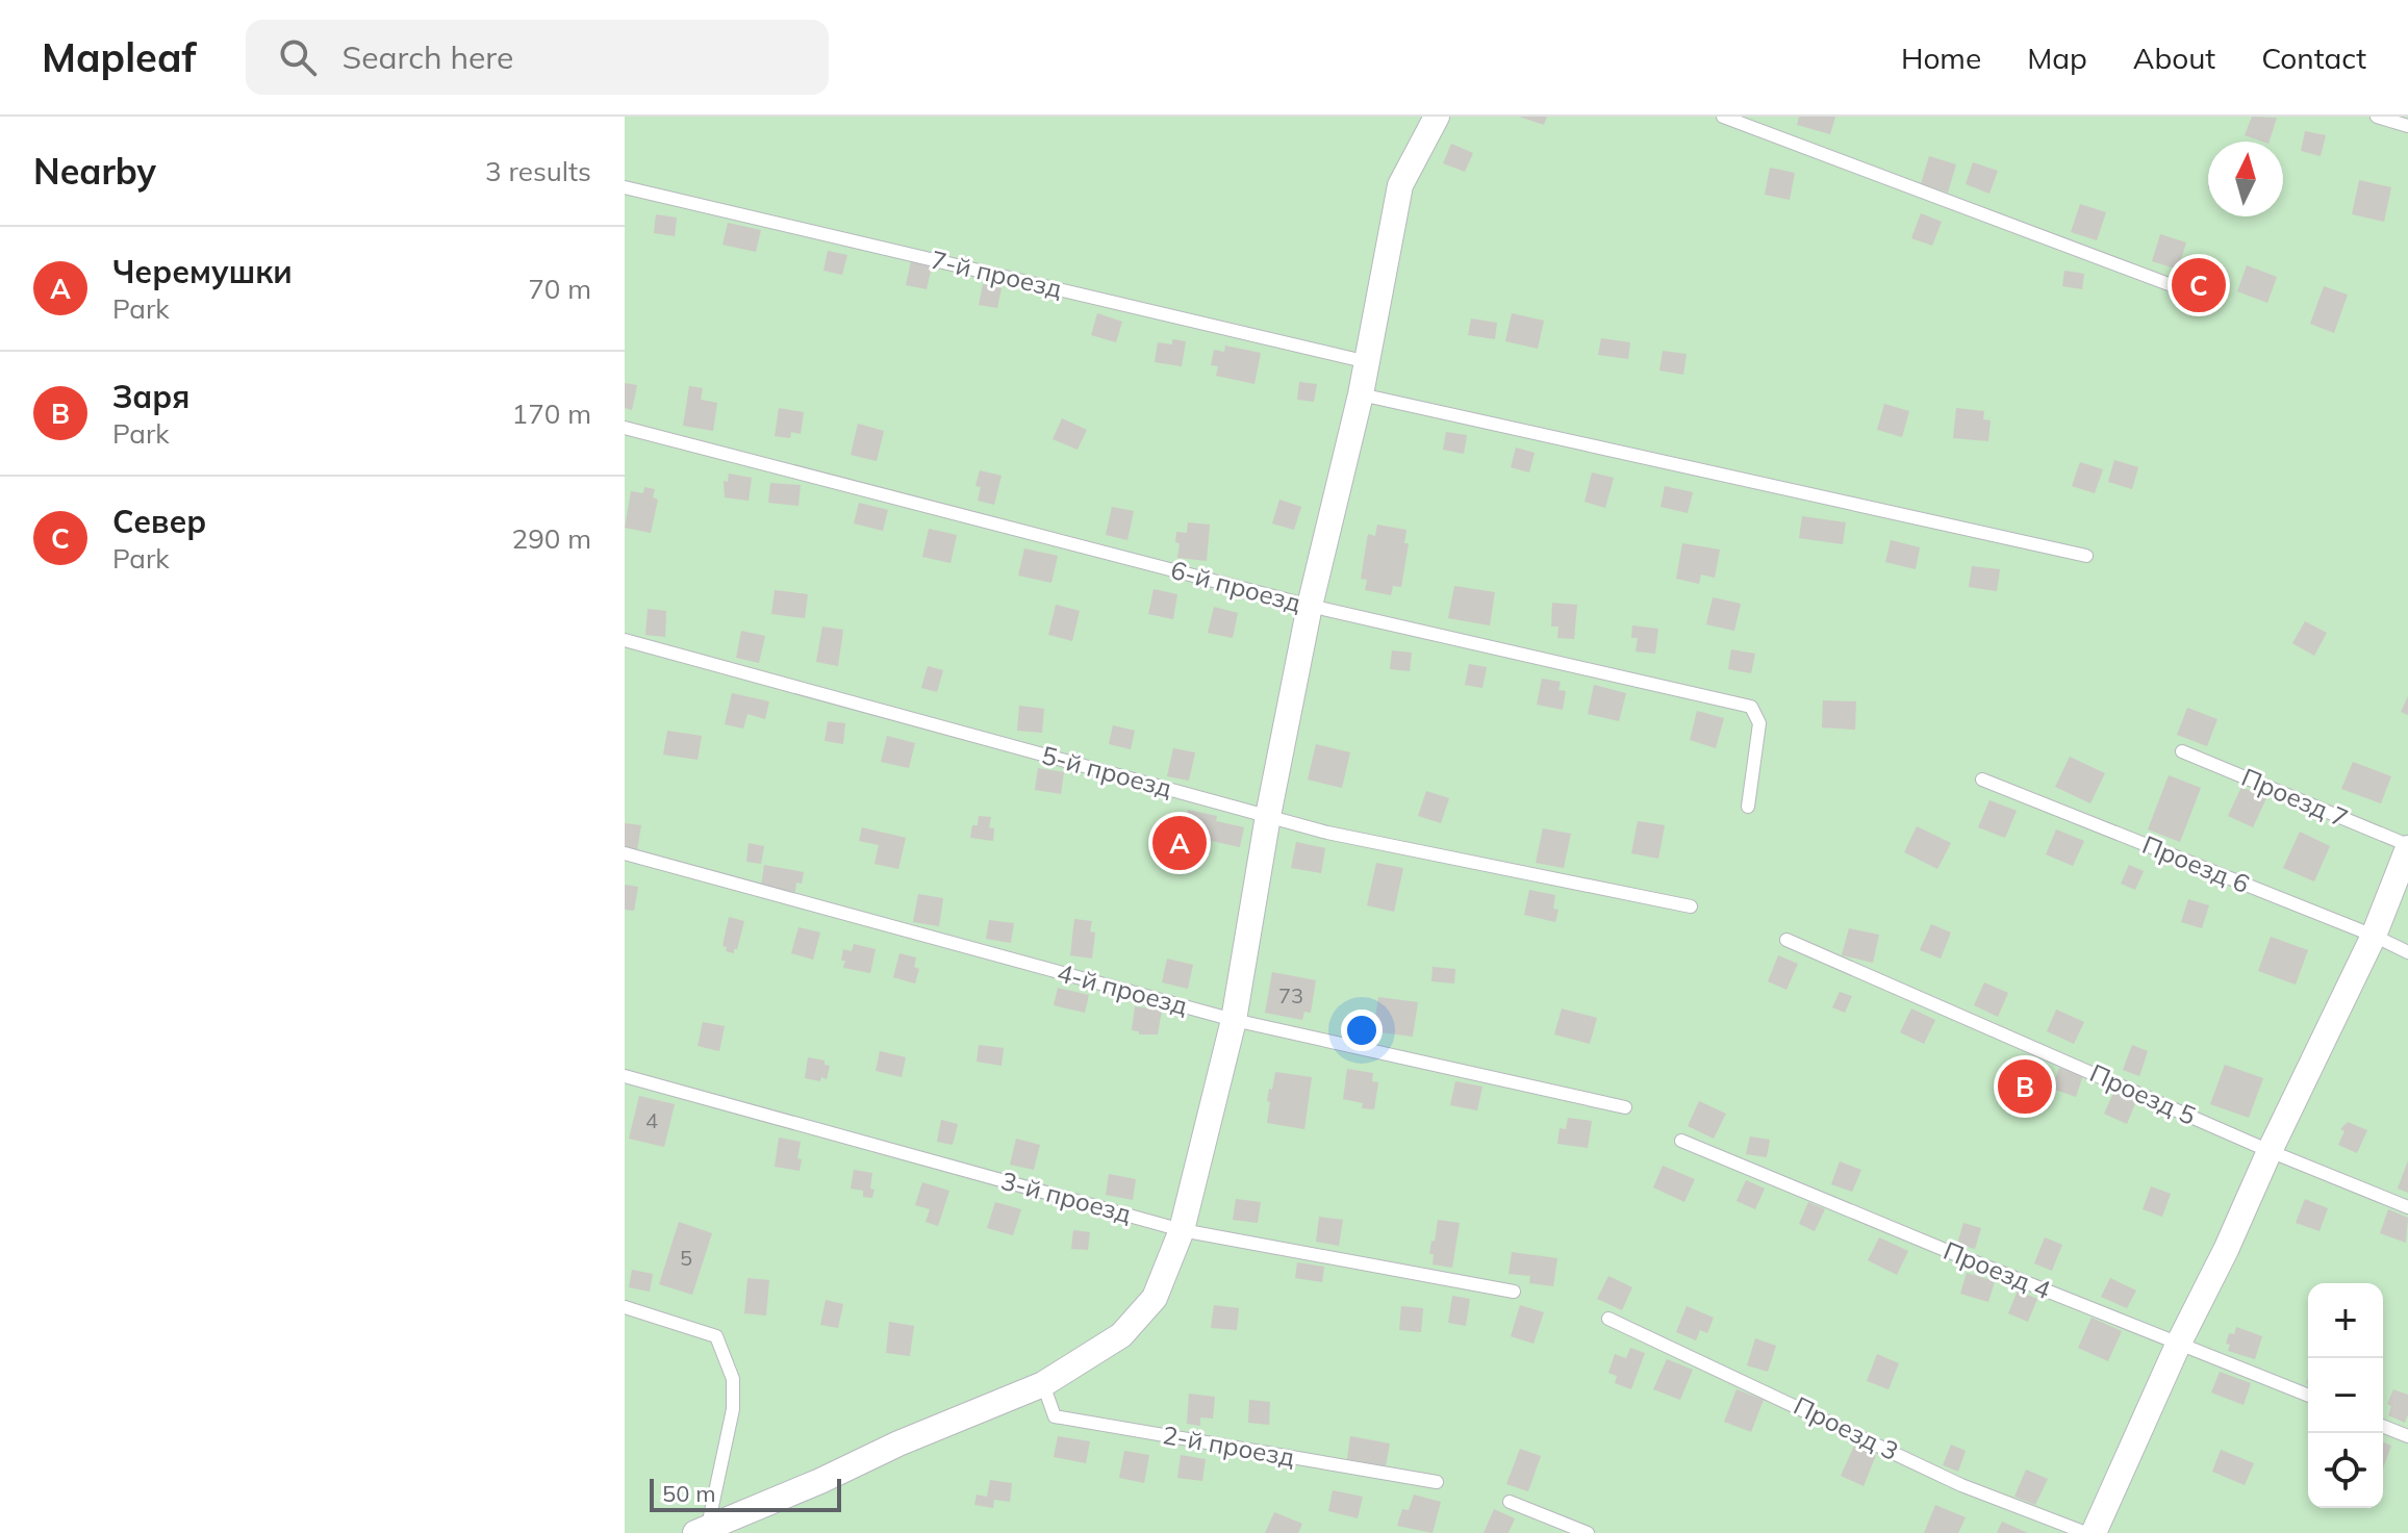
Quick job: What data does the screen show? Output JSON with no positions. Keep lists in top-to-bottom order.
{
  "streets": {
    "lane": [
      "7-й проезд",
      "6-й проезд",
      "5-й проезд",
      "Проезд 7",
      "Проезд 6",
      "4-й проезд",
      "Проезд 5",
      "3-й проезд",
      "Проезд 4",
      "Проезд 3",
      "2-й проезд"
    ]
  },
  "house_numbers": ["73", "4", "5"],
  "scale_bar": "50 m",
  "north": "top",
  "page": {
    "header": "Mapleaf",
    "search": "Search here",
    "nav": [
      "Home",
      "Map",
      "About",
      "Contact"
    ],
    "heading": ["Nearby", "3 results"],
    "list": [
      {
        "mark": "A",
        "name": "Черемушки",
        "note": "Park",
        "value": "70 m"
      },
      {
        "mark": "B",
        "name": "Заря",
        "note": "Park",
        "value": "170 m"
      },
      {
        "mark": "C",
        "name": "Север",
        "note": "Park",
        "value": "290 m"
      }
    ],
    "pins": ["C", "A", "B"],
    "map_buttons": ["+", "−"],
    "scale": "50 m"
  }
}
